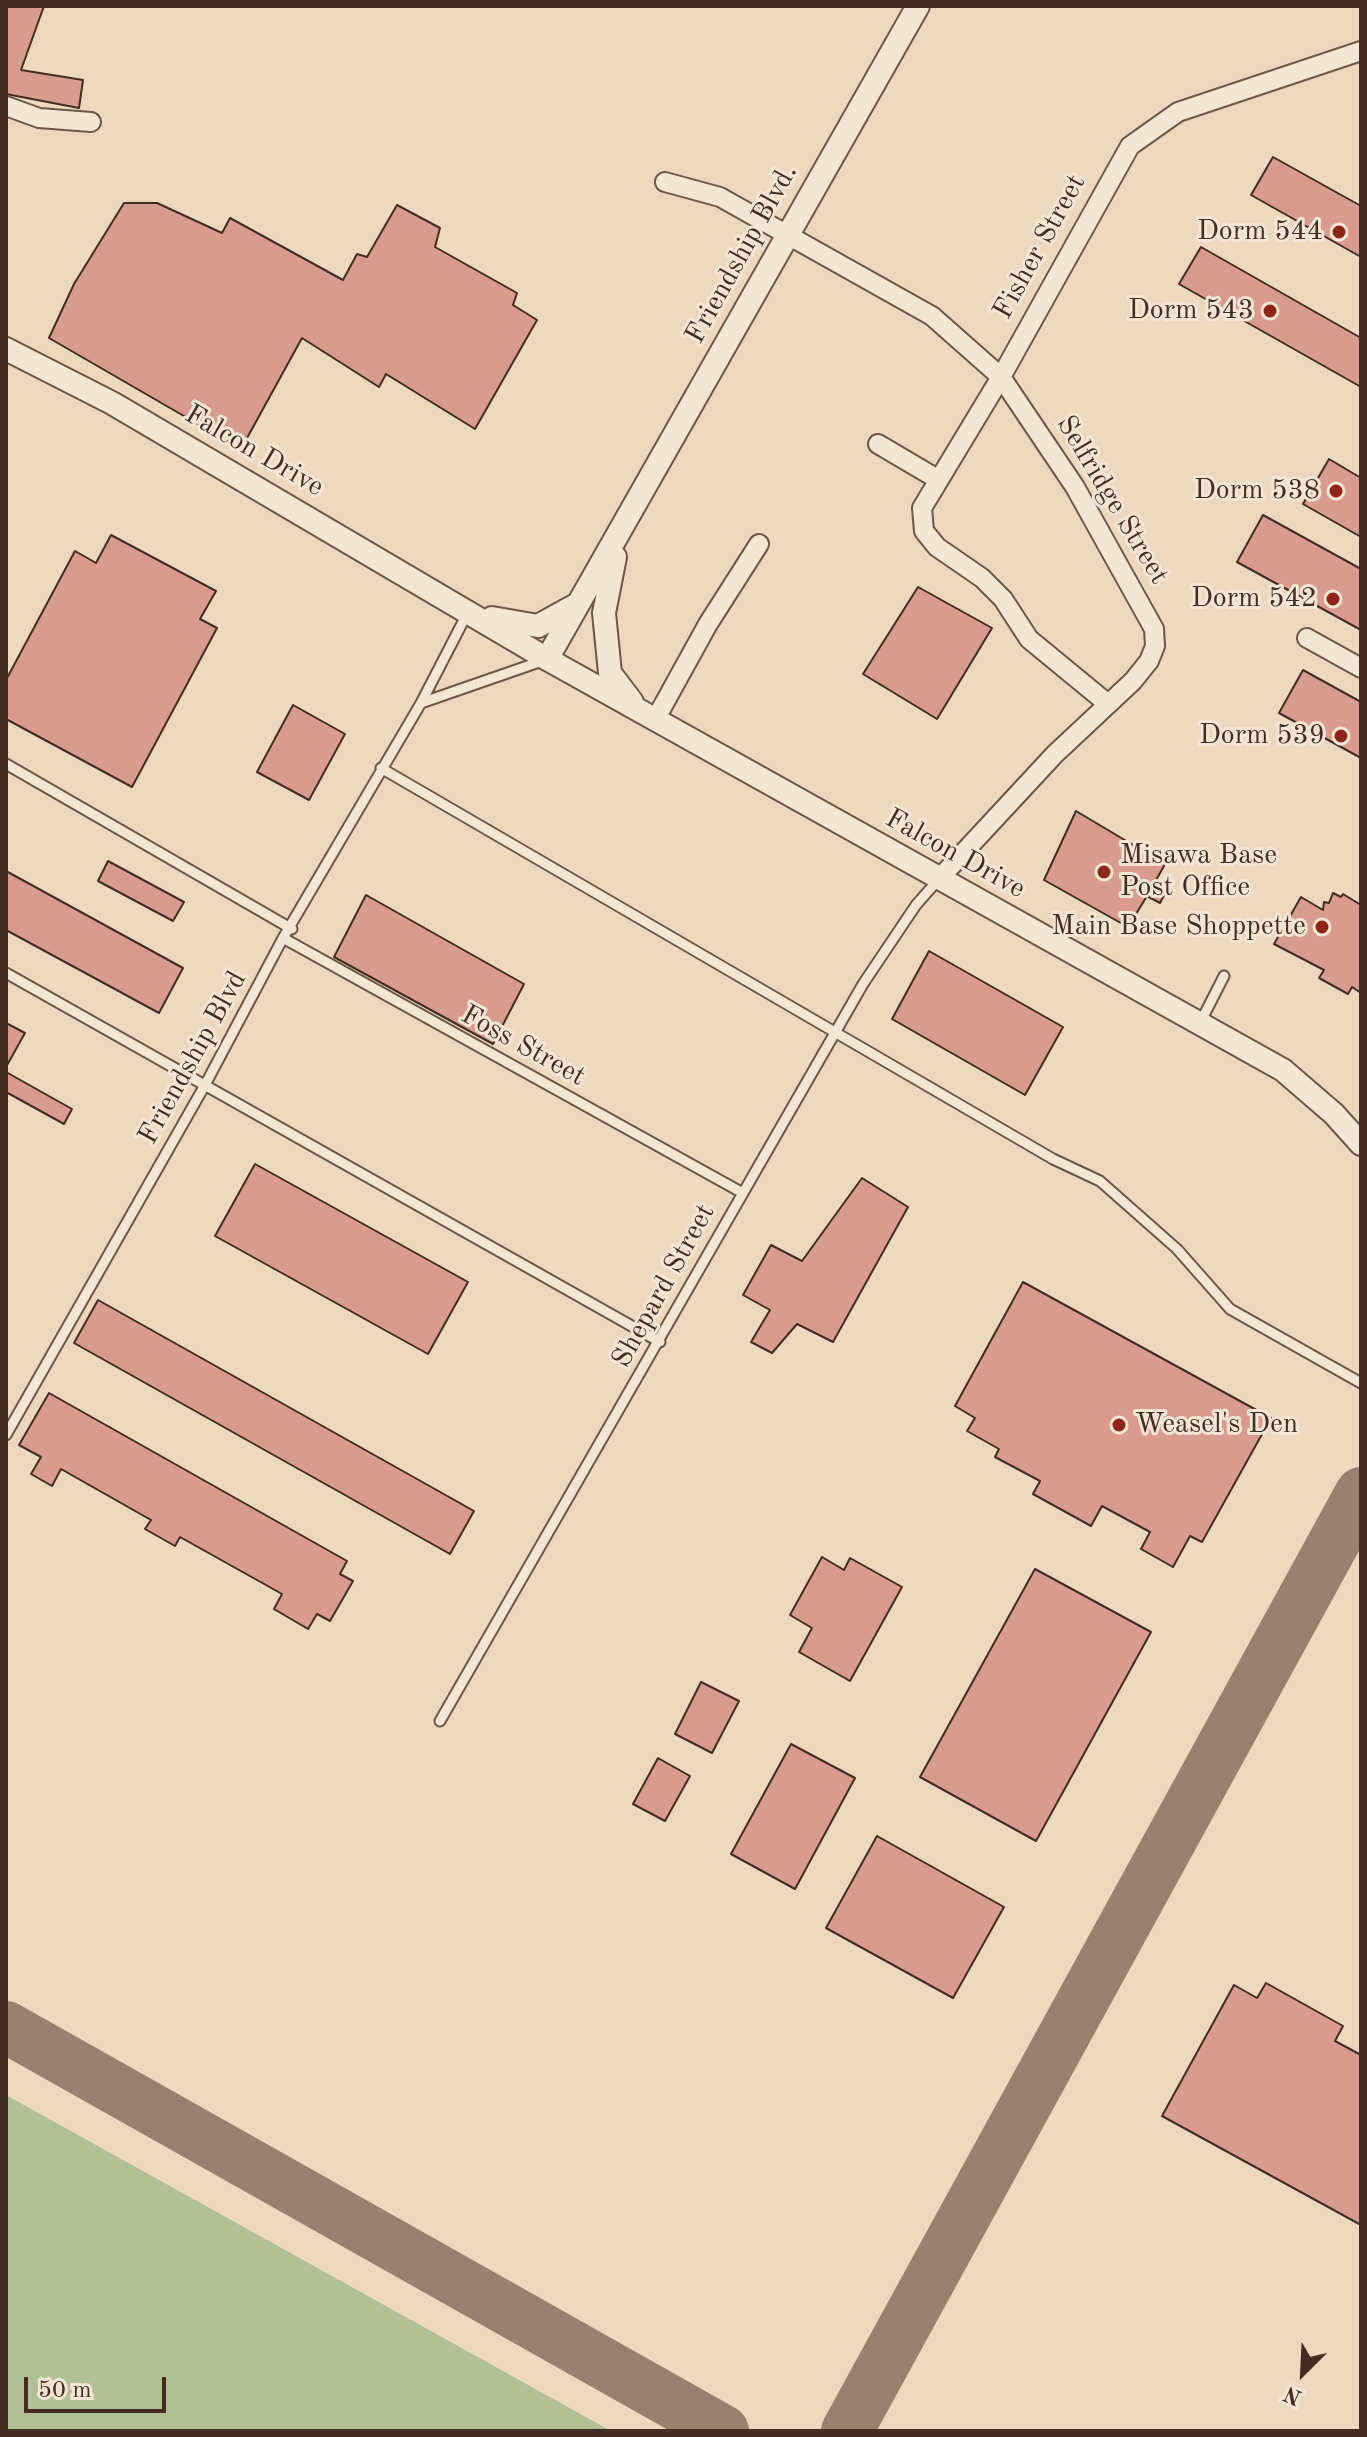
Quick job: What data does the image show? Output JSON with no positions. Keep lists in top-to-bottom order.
{
  "streets": {
    "street": [
      "Fisher Street",
      "Friendship Blvd.",
      "Falcon Drive",
      "Selfridge Street"
    ],
    "lane": ["Foss Street", "Friendship Blvd", "Shepard Street"]
  },
  "crossings": [
    ["Fisher Street", "Selfridge Street"],
    ["Friendship Blvd.", "Falcon Drive"],
    ["Friendship Blvd.", "Selfridge Street"],
    ["Friendship Blvd.", "Friendship Blvd"],
    ["Falcon Drive", "Selfridge Street"],
    ["Falcon Drive", "Friendship Blvd"],
    ["Falcon Drive", "Shepard Street"],
    ["Selfridge Street", "Shepard Street"],
    ["Foss Street", "Friendship Blvd"],
    ["Foss Street", "Shepard Street"]
  ],
  "places": [
    "Dorm 544",
    "Dorm 543",
    "Dorm 538",
    "Dorm 542",
    "Dorm 539",
    "Misawa Base Post Office",
    "Main Base Shoppette",
    "Weasel's Den"
  ],
  "scale_bar": "50 m",
  "north": "bottom left"
}
